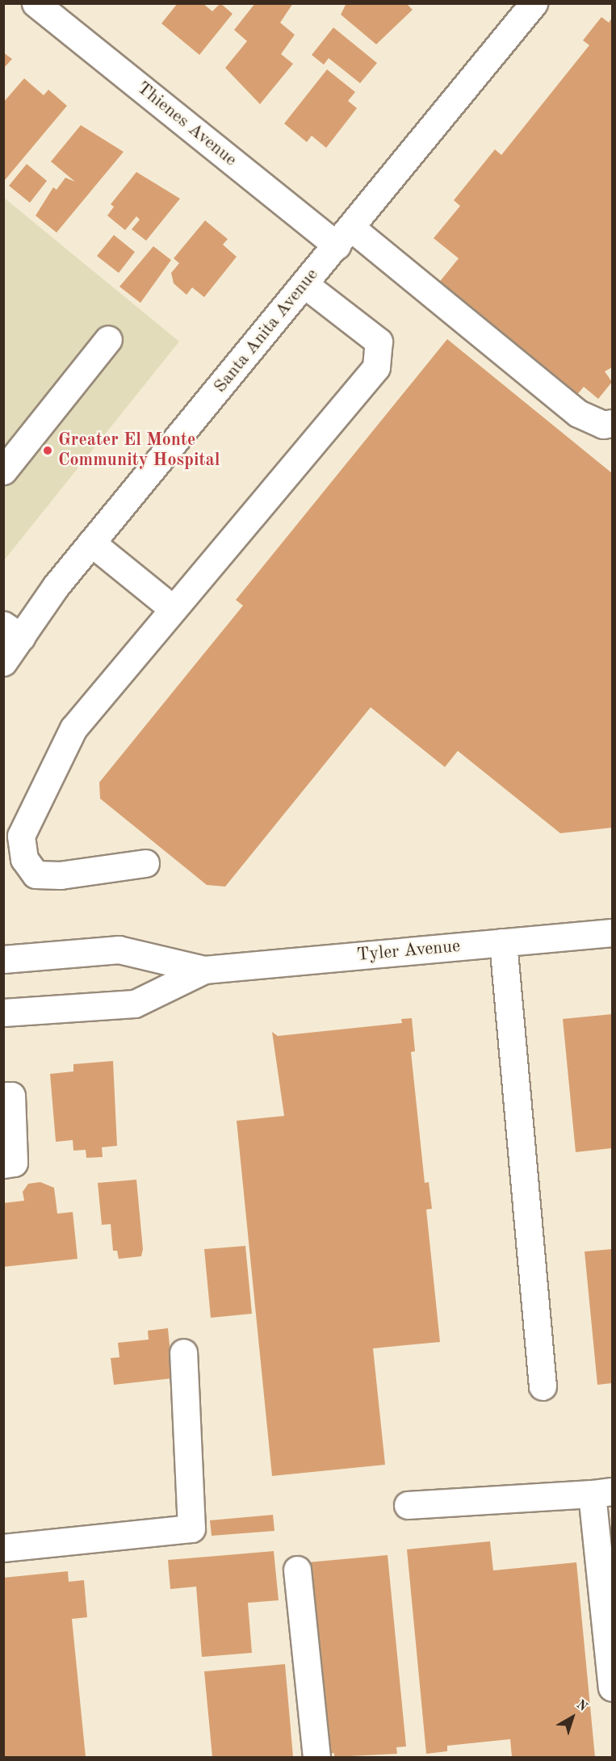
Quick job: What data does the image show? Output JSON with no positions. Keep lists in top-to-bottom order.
{
  "streets": {
    "main road": ["Thienes Avenue", "Santa Anita Avenue", "Tyler Avenue"]
  },
  "crossings": [
    ["Thienes Avenue", "Santa Anita Avenue"]
  ],
  "places": ["Greater El Monte Community Hospital"],
  "north": "top right"
}
